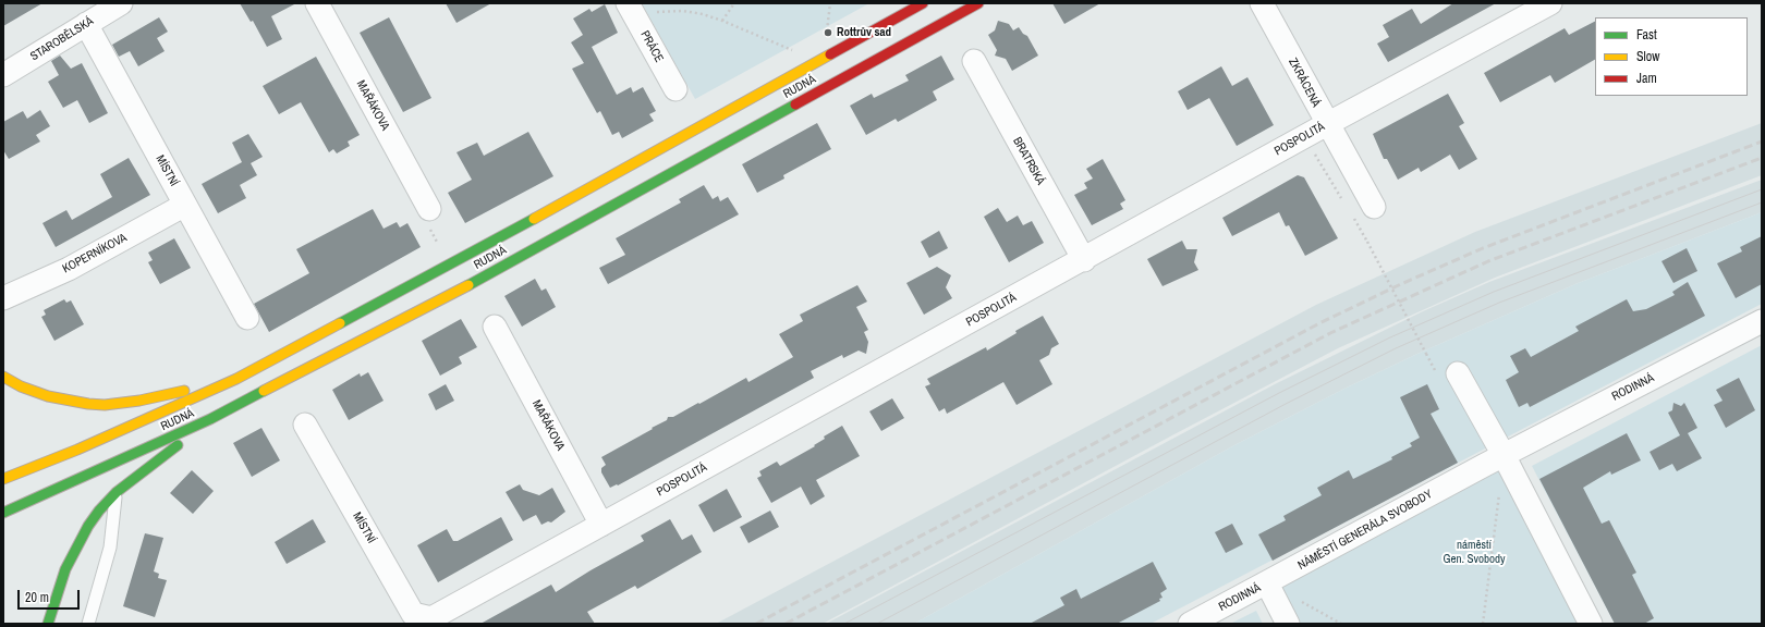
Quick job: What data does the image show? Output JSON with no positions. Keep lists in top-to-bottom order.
{
  "streets": {
    "highway": ["RUDNÁ"],
    "street": [
      "STAROBĚLSKÁ",
      "PRÁCE",
      "ZKRÁCENÁ",
      "MAŘÁKOVA",
      "POSPOLITÁ",
      "BRATRSKÁ",
      "MÍSTNÍ",
      "KOPERNÍKOVA",
      "RODINNÁ",
      "NÁMĚSTÍ GENERÁLA SVOBODY"
    ]
  },
  "crossings": [
    ["STAROBĚLSKÁ", "MÍSTNÍ"],
    ["ZKRÁCENÁ", "POSPOLITÁ"],
    ["MAŘÁKOVA", "POSPOLITÁ"],
    ["POSPOLITÁ", "BRATRSKÁ"],
    ["POSPOLITÁ", "MÍSTNÍ"],
    ["MÍSTNÍ", "KOPERNÍKOVA"],
    ["RODINNÁ", "NÁMĚSTÍ GENERÁLA SVOBODY"]
  ],
  "parks": ["náměstí Gen. Svobody"],
  "places": ["Rottrův sad"],
  "legend": ["Fast", "Slow", "Jam"],
  "scale_bar": "20 m"
}
